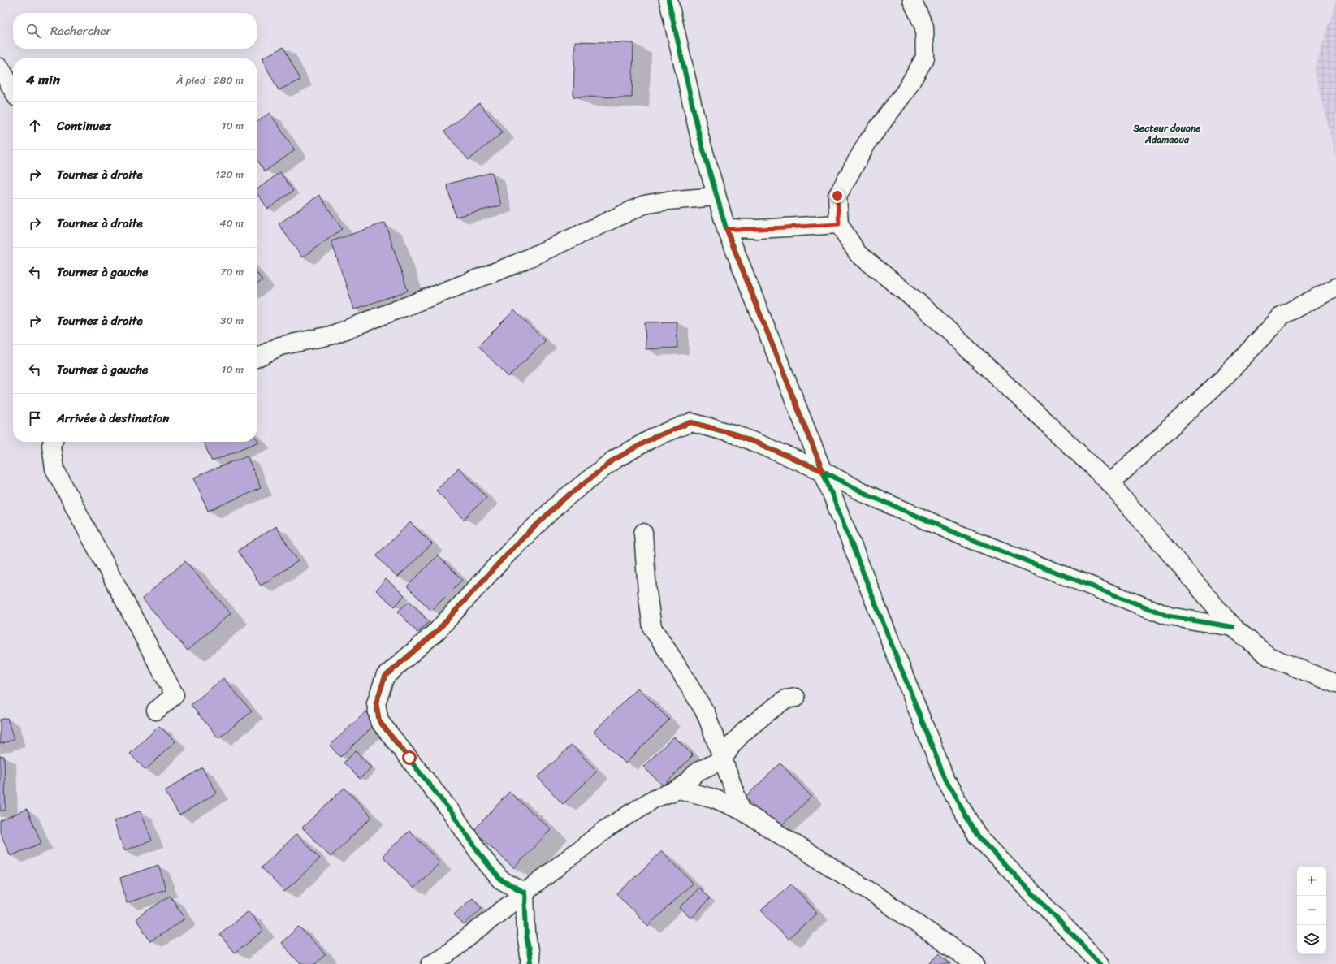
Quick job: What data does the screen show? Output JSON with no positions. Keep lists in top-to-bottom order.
{
  "districts": ["Secteur douane Adamaoua"],
  "page": {
    "search": "Rechercher",
    "heading": ["4 min", "À pied · 280 m"],
    "list": [
      ["Continuez", "10 m"],
      ["Tournez à droite", "120 m"],
      ["Tournez à droite", "40 m"],
      ["Tournez à gauche", "70 m"],
      ["Tournez à droite", "30 m"],
      ["Tournez à gauche", "10 m"],
      "Arrivée à destination"
    ],
    "map_buttons": ["+", "−"]
  }
}
